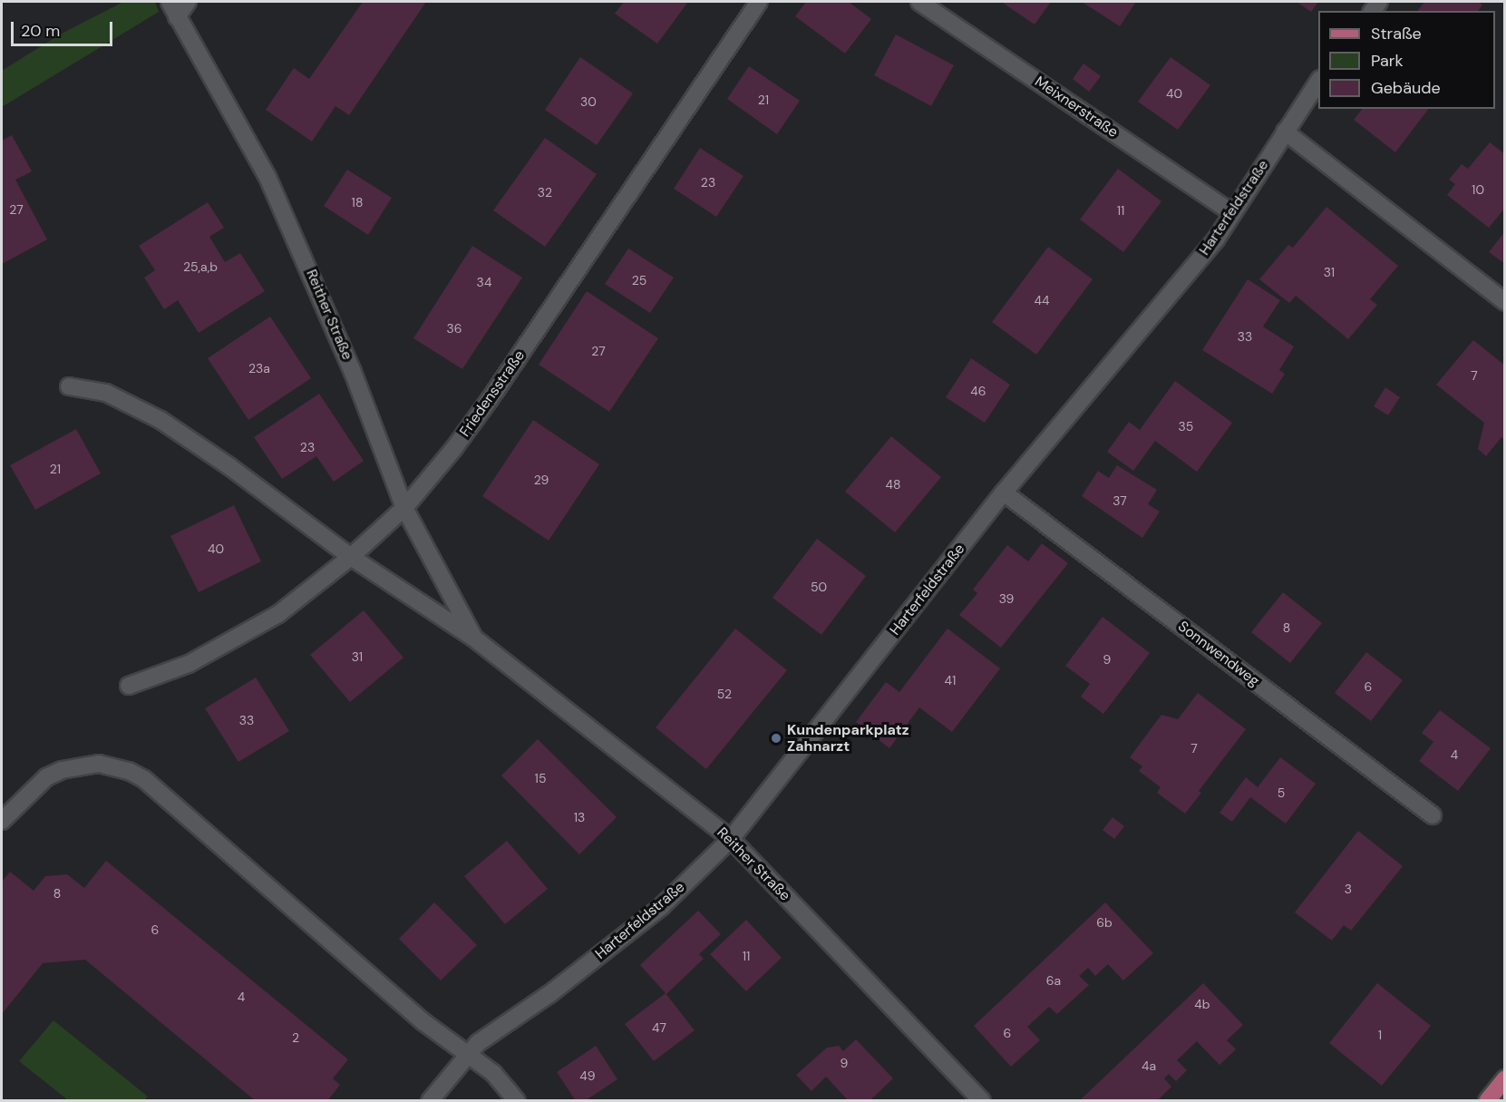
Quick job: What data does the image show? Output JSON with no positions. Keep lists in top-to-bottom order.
{
  "streets": {
    "street": [
      "Meixnerstraße",
      "Harterfeldstraße",
      "Reither Straße",
      "Friedensstraße",
      "Sonnwendweg"
    ]
  },
  "crossings": [
    ["Meixnerstraße", "Harterfeldstraße"],
    ["Harterfeldstraße", "Reither Straße"],
    ["Harterfeldstraße", "Sonnwendweg"],
    ["Reither Straße", "Friedensstraße"]
  ],
  "places": ["Kundenparkplatz Zahnarzt"],
  "house_numbers": [
    "40",
    "21",
    "30",
    "23",
    "10",
    "32",
    "18",
    "27",
    "11",
    "25,a,b",
    "31",
    "25",
    "34",
    "44",
    "36",
    "33",
    "27",
    "23a",
    "7",
    "46",
    "35",
    "23",
    "21",
    "29",
    "48",
    "37",
    "40",
    "50",
    "39",
    "8",
    "31",
    "9",
    "41",
    "6",
    "52",
    "33",
    "7",
    "4",
    "15",
    "5",
    "13",
    "3",
    "8",
    "6b",
    "6",
    "11",
    "6a",
    "4",
    "4b",
    "47",
    "6",
    "1",
    "2",
    "9",
    "4a",
    "49"
  ],
  "legend": ["Straße", "Park", "Gebäude"],
  "scale_bar": "20 m"
}
